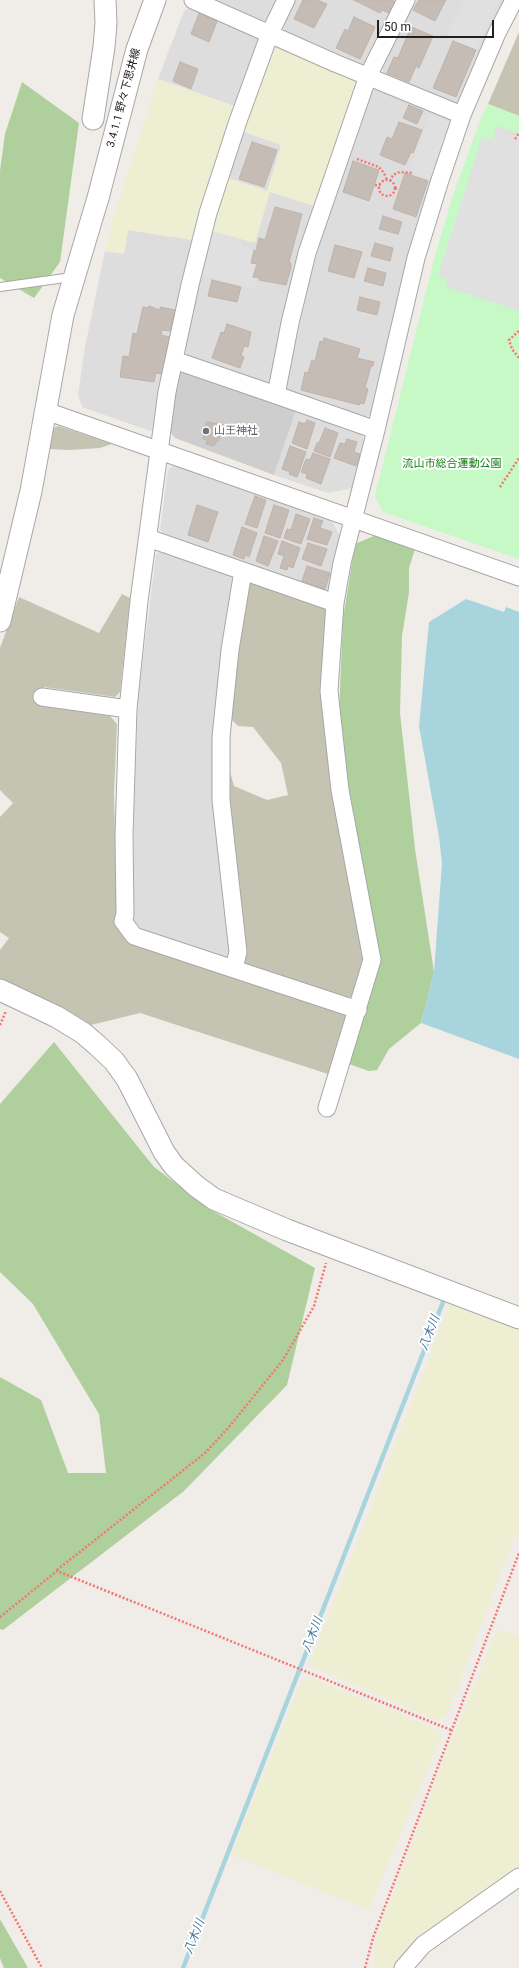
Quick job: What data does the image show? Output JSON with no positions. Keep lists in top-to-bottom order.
{
  "streets": {
    "street": ["3.4.1.1 野々下思井線"]
  },
  "water": ["八木川"],
  "parks": ["流山市総合運動公園"],
  "places": ["山王神社"],
  "scale_bar": "50 m"
}
